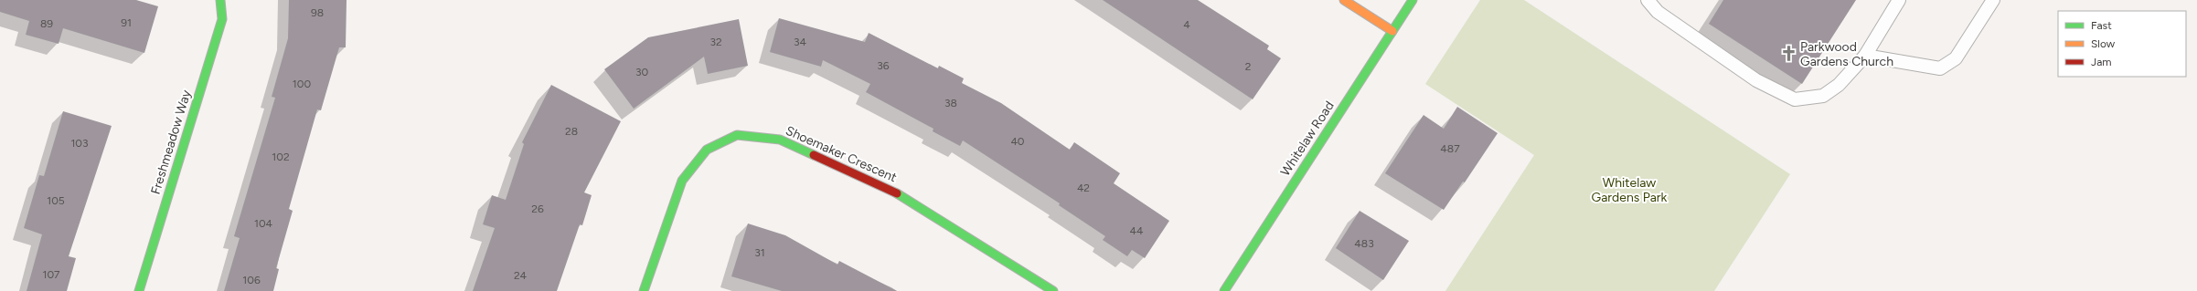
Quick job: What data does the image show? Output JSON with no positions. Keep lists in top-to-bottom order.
{
  "streets": {
    "street": ["Whitelaw Road", "Freshmeadow Way", "Shoemaker Crescent"]
  },
  "parks": ["Whitelaw Gardens Park"],
  "places": {
    "church": ["Parkwood Gardens Church"]
  },
  "house_numbers": [
    "98",
    "91",
    "89",
    "4",
    "32",
    "34",
    "36",
    "2",
    "30",
    "100",
    "38",
    "28",
    "40",
    "103",
    "487",
    "102",
    "42",
    "105",
    "26",
    "104",
    "44",
    "483",
    "31",
    "107",
    "24",
    "106"
  ],
  "legend": ["Fast", "Slow", "Jam"]
}
